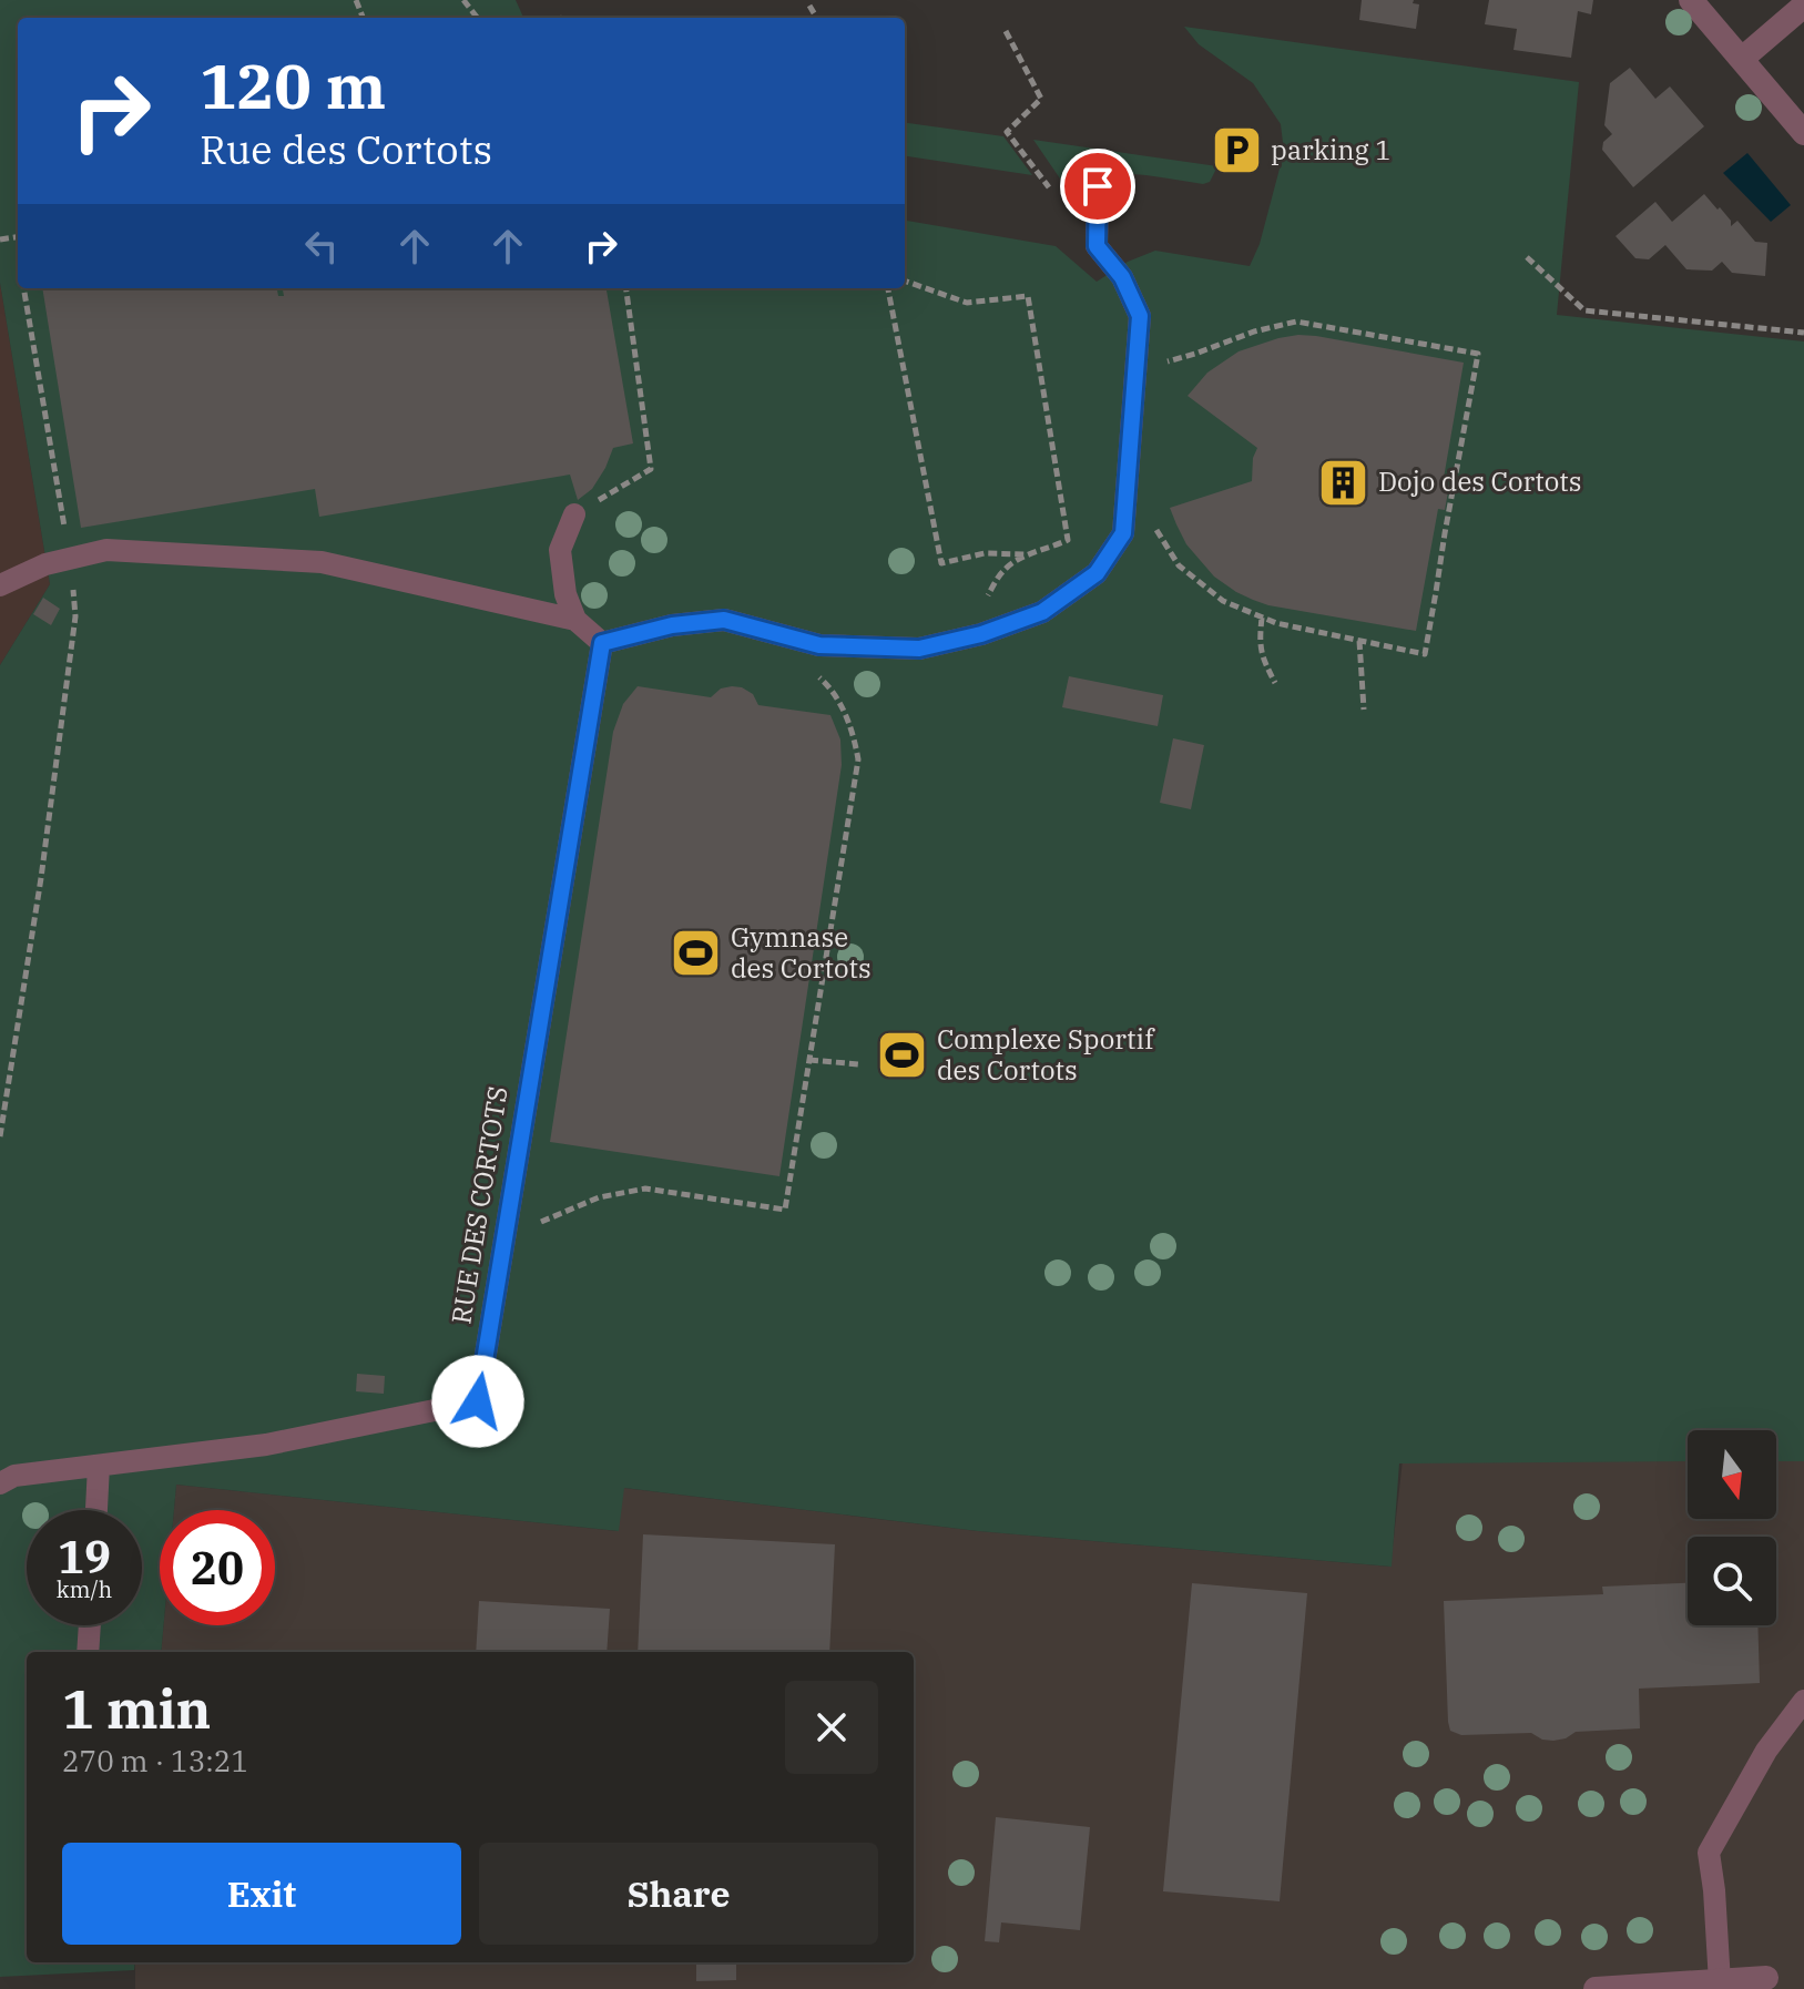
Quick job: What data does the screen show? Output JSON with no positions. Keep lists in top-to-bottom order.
{
  "streets": {
    "lane": ["RUE DES CORTOTS"]
  },
  "places": {
    "parking": ["parking 1"],
    "building": ["Dojo des Cortots"],
    "sports": ["Gymnase des Cortots", "Complexe Sportif des Cortots"]
  },
  "north": "bottom",
  "page": {
    "turn": ["120 m", "Rue des Cortots"],
    "speed": "19 km/h",
    "limit": "20",
    "heading": ["1 min", "270 m · 13:21"],
    "buttons": ["Exit", "Share"]
  }
}
